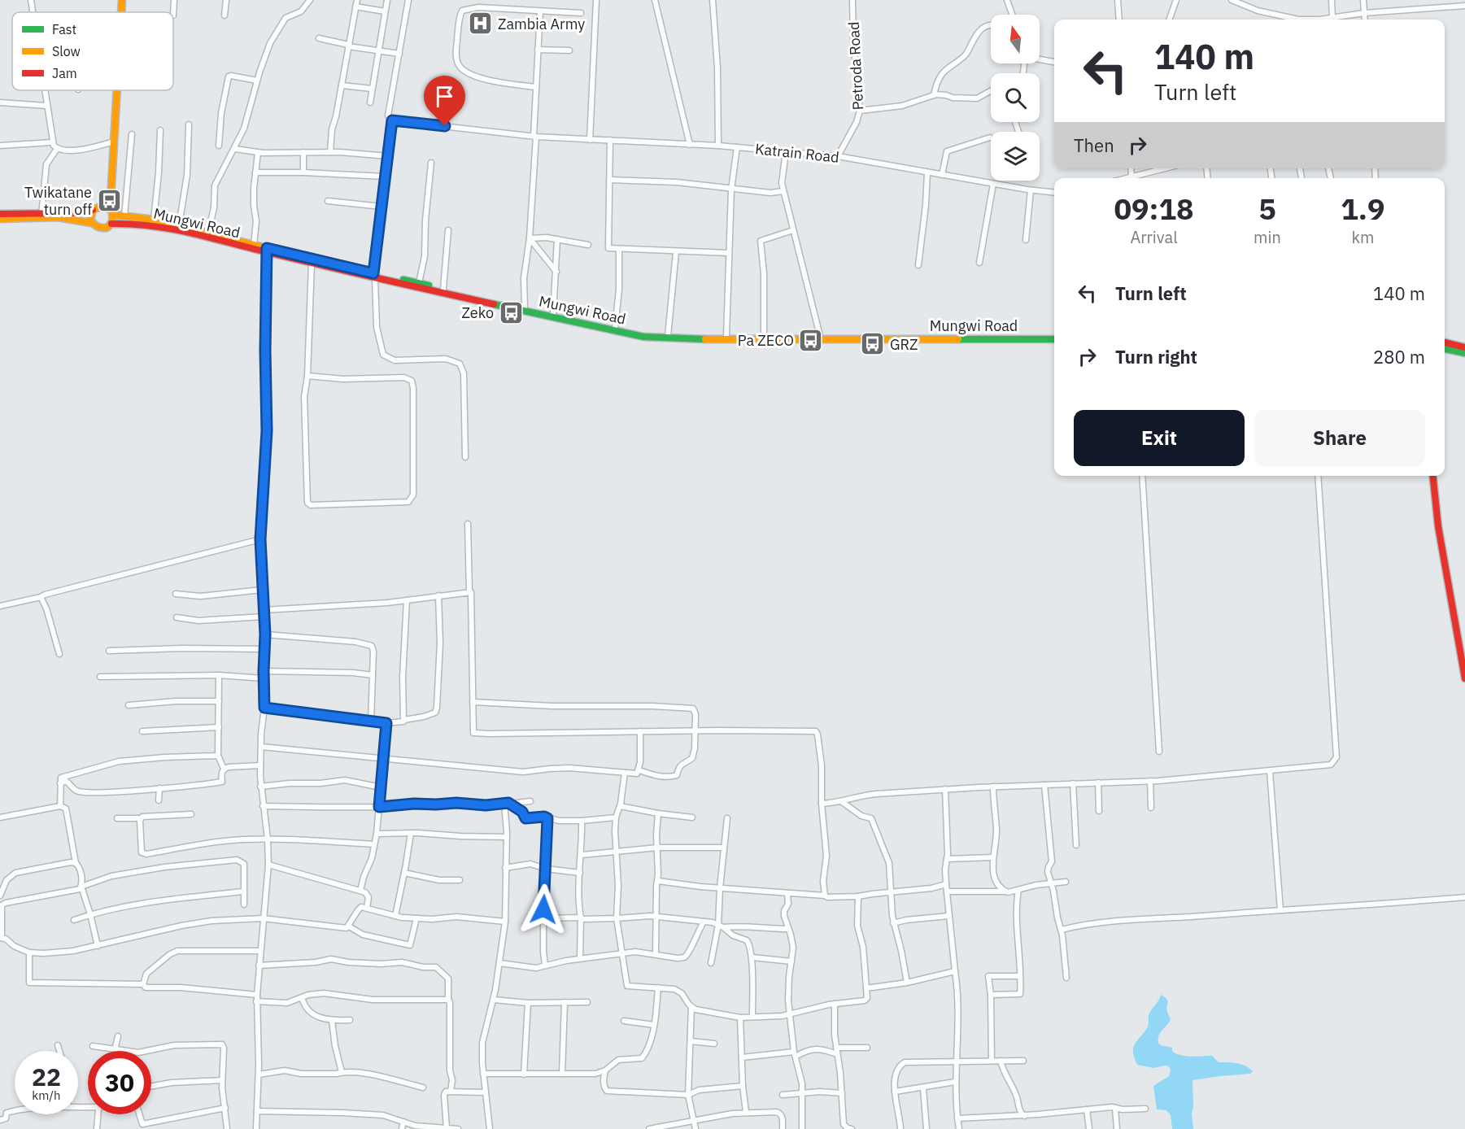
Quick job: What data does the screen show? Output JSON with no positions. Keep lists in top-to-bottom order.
{
  "streets": {
    "main road": ["Mungwi Road"],
    "street": ["Petroda Road", "Katrain Road"]
  },
  "crossings": [
    ["Petroda Road", "Katrain Road"]
  ],
  "places": {
    "hospital": ["Zambia Army"],
    "bus stop": [
      "Twikatane turn off",
      "Zeko",
      "Pa ZECO",
      "GRZ"
    ]
  },
  "legend": ["Fast", "Slow", "Jam"],
  "north": "top",
  "page": {
    "turn": ["140 m", "Turn left"],
    "then": "Then",
    "eta": [
      "09:18",
      "Arrival",
      "5",
      "min",
      "1.9",
      "km"
    ],
    "list": [
      {
        "name": "Turn left",
        "value": "140 m"
      },
      {
        "name": "Turn right",
        "value": "280 m"
      }
    ],
    "buttons": ["Exit", "Share"],
    "speed": "22 km/h",
    "limit": "30"
  }
}
